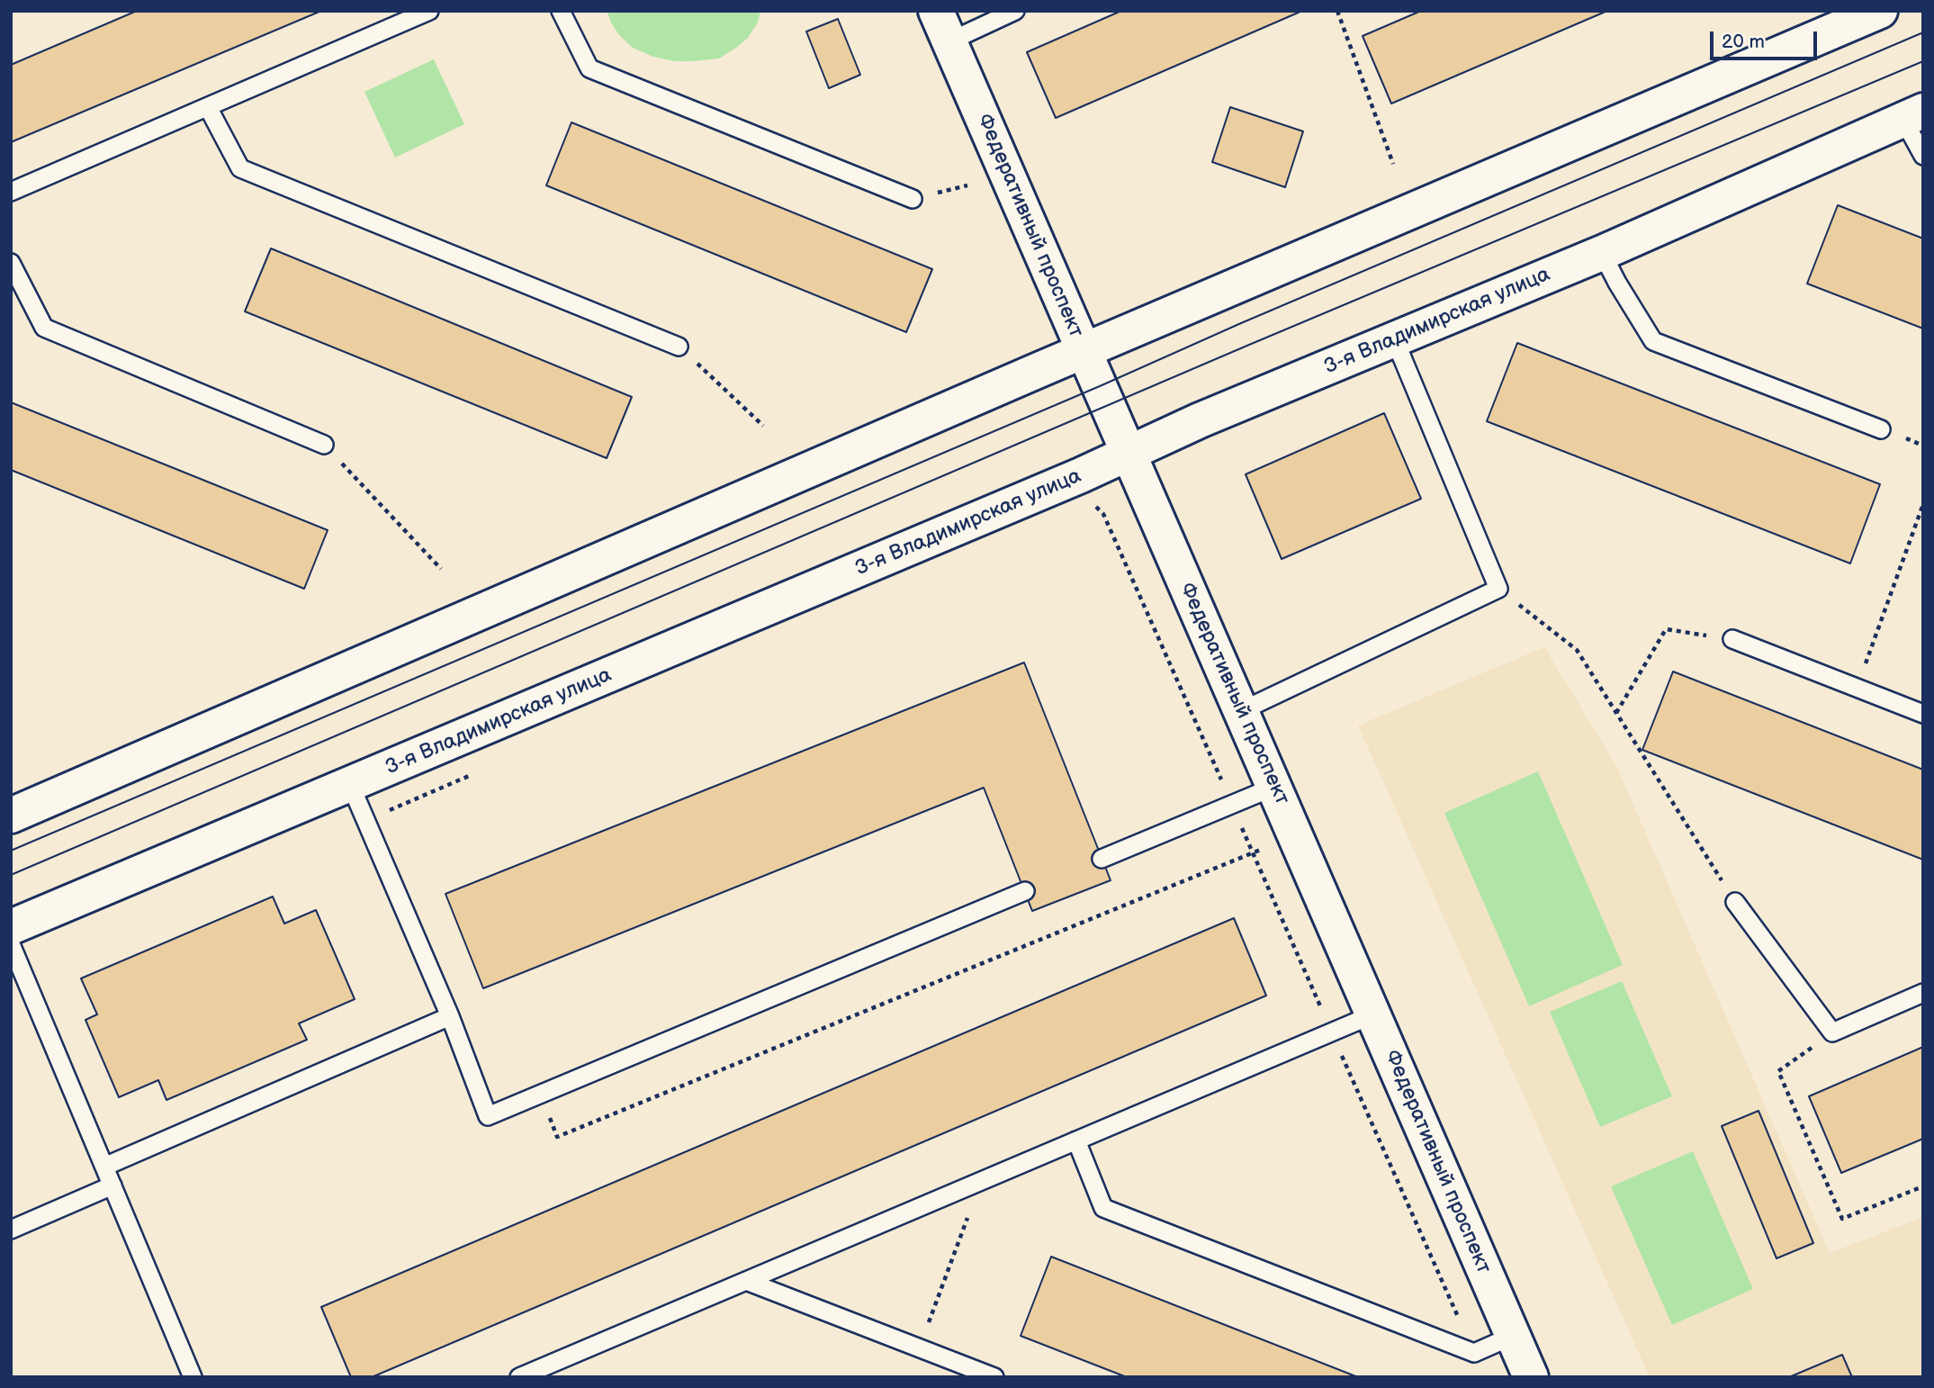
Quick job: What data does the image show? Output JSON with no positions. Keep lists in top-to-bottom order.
{
  "streets": {
    "street": ["Федеративный проспект", "3-я Владимирская улица"]
  },
  "crossings": [
    ["Федеративный проспект", "3-я Владимирская улица"]
  ],
  "scale_bar": "20 m"
}
